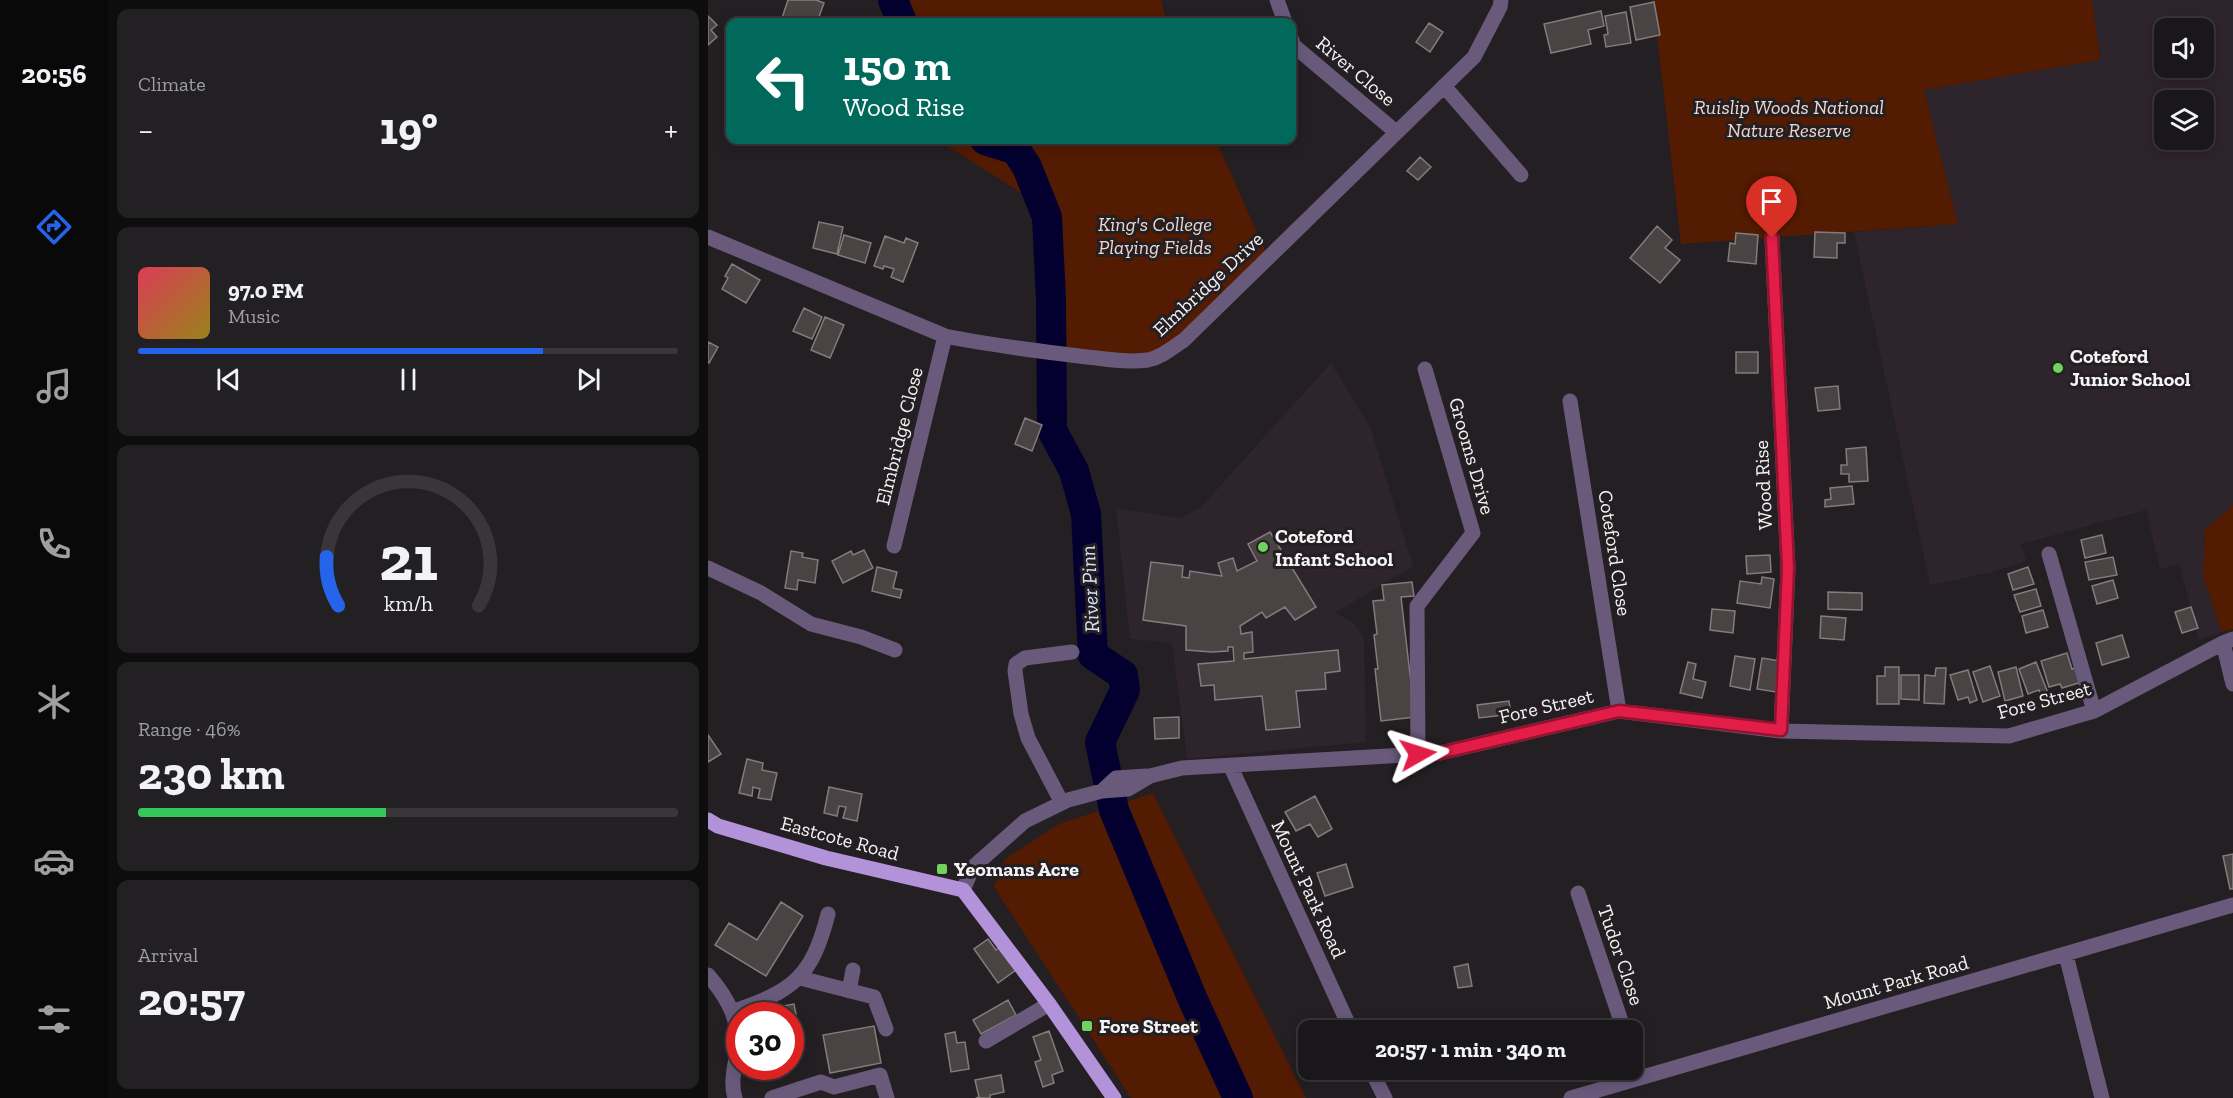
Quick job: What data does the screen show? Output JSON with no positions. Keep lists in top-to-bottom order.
{
  "streets": {
    "main road": ["Eastcote Road"],
    "street": [
      "River Close",
      "Elmbridge Drive",
      "Elmbridge Close",
      "Grooms Drive",
      "Wood Rise",
      "Coteford Close",
      "Fore Street",
      "Mount Park Road",
      "Tudor Close"
    ]
  },
  "crossings": [
    ["River Close", "Elmbridge Drive"],
    ["Elmbridge Drive", "Elmbridge Close"],
    ["Grooms Drive", "Fore Street"],
    ["Wood Rise", "Fore Street"],
    ["Coteford Close", "Fore Street"],
    ["Fore Street", "Eastcote Road"],
    ["Fore Street", "Mount Park Road"]
  ],
  "water": ["River Pinn"],
  "parks": ["Ruislip Woods National Nature Reserve", "King's College Playing Fields"],
  "places": {
    "other": ["Coteford Junior School", "Coteford Infant School"],
    "transit": ["Yeomans Acre", "Fore Street"]
  },
  "page": {
    "tabs": "20:56",
    "tile": [
      "Climate",
      ["Range · 46%", "230 km"],
      ["Arrival", "20:57"]
    ],
    "turn": ["150 m", "Wood Rise"],
    "heat": ["−", "19°", "+"],
    "song": ["97.0 FM", "Music"],
    "limit": "30",
    "trip": "20:57 · 1 min · 340 m",
    "gauge": ["21", "km/h"]
  }
}
